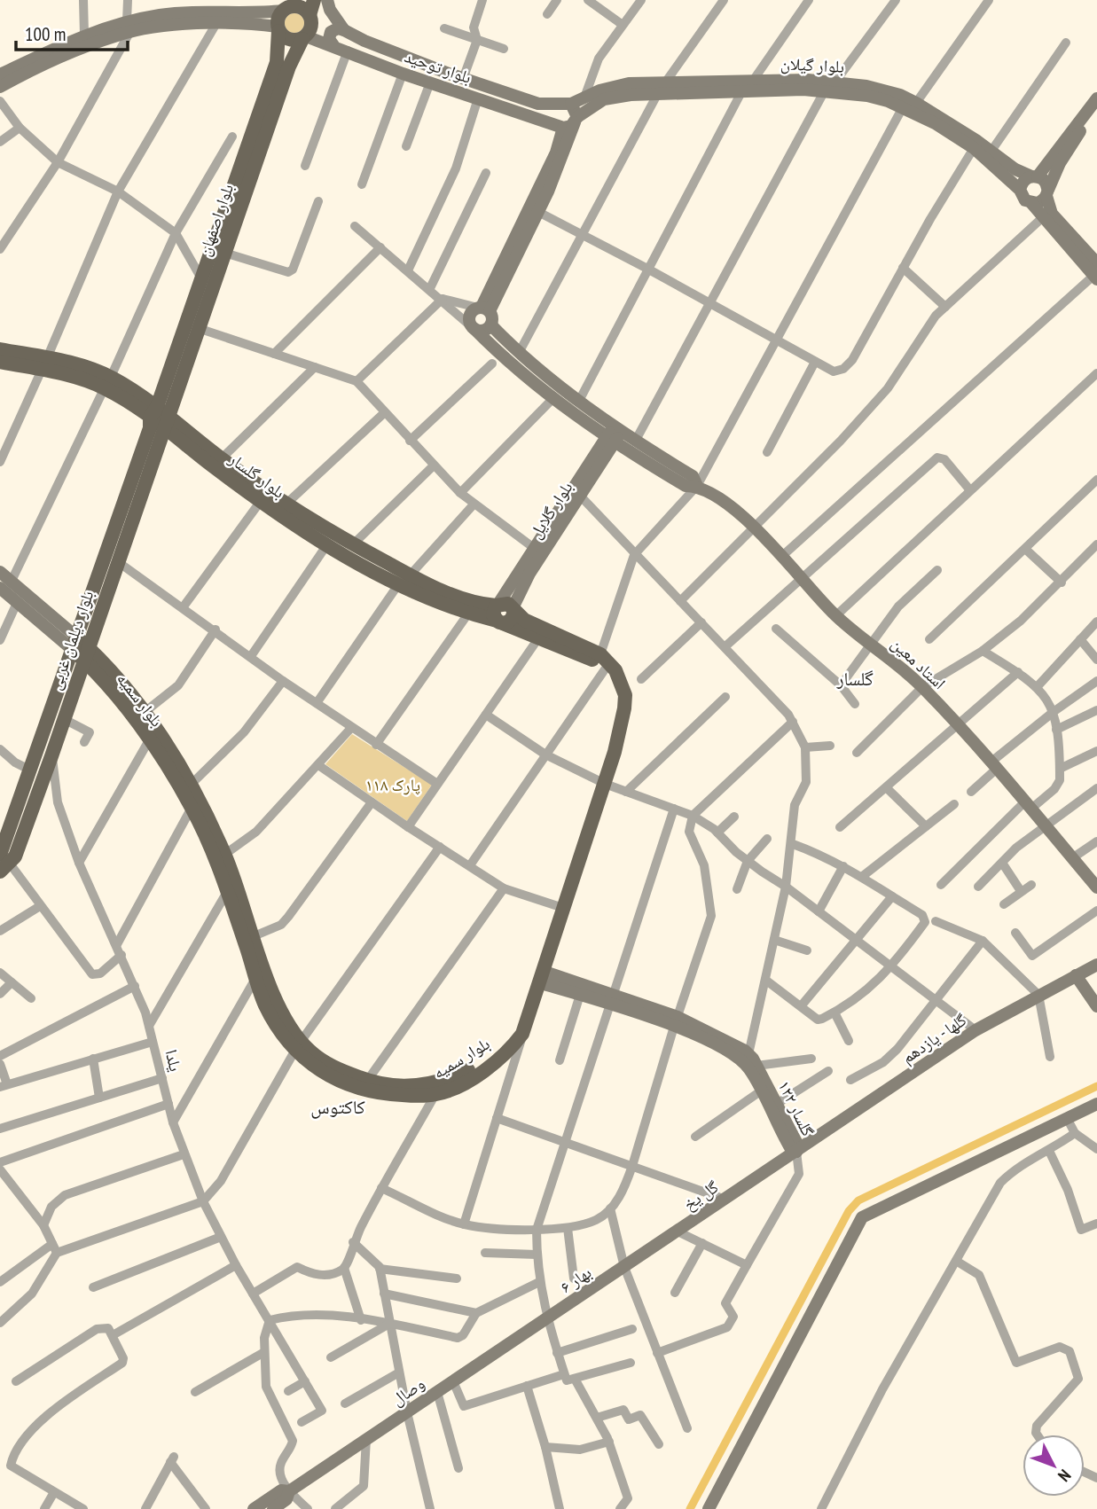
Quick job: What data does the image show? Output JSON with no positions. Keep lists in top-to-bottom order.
{
  "streets": {
    "main road": [
      "بلوار گیلان",
      "بلوار توحید",
      "بلوار اصفهان",
      "بلوار گلسار",
      "بلوار گلایل",
      "بلوار دیلمان غربی",
      "استاد معین",
      "بلوار سمیه",
      "گلها - یازدهم",
      "گلسار ۱۲۲",
      "گل یخ",
      "بهار ۶",
      "وصال"
    ],
    "street": ["یلدا"]
  },
  "crossings": [
    ["بلوار گیلان", "بلوار توحید"],
    ["بلوار توحید", "بلوار اصفهان"],
    ["بلوار اصفهان", "بلوار گلسار"],
    ["بلوار اصفهان", "بلوار دیلمان غربی"],
    ["بلوار گلسار", "بلوار گلایل"],
    ["بلوار گلسار", "بلوار دیلمان غربی"],
    ["بلوار گلسار", "بلوار سمیه"],
    ["بلوار گلایل", "استاد معین"],
    ["بلوار گلایل", "بلوار سمیه"],
    ["بلوار دیلمان غربی", "بلوار سمیه"],
    ["بلوار دیلمان غربی", "یلدا"],
    ["بلوار سمیه", "گلسار ۱۲۲"],
    ["گلها - یازدهم", "گلسار ۱۲۲"],
    ["گلها - یازدهم", "گل یخ"],
    ["گلسار ۱۲۲", "گل یخ"],
    ["گل یخ", "بهار ۶"],
    ["بهار ۶", "وصال"]
  ],
  "districts": ["گلسار", "کاکتوس"],
  "parks": ["پارک ۱۱۸"],
  "scale_bar": "100 m",
  "north": "bottom right"
}
